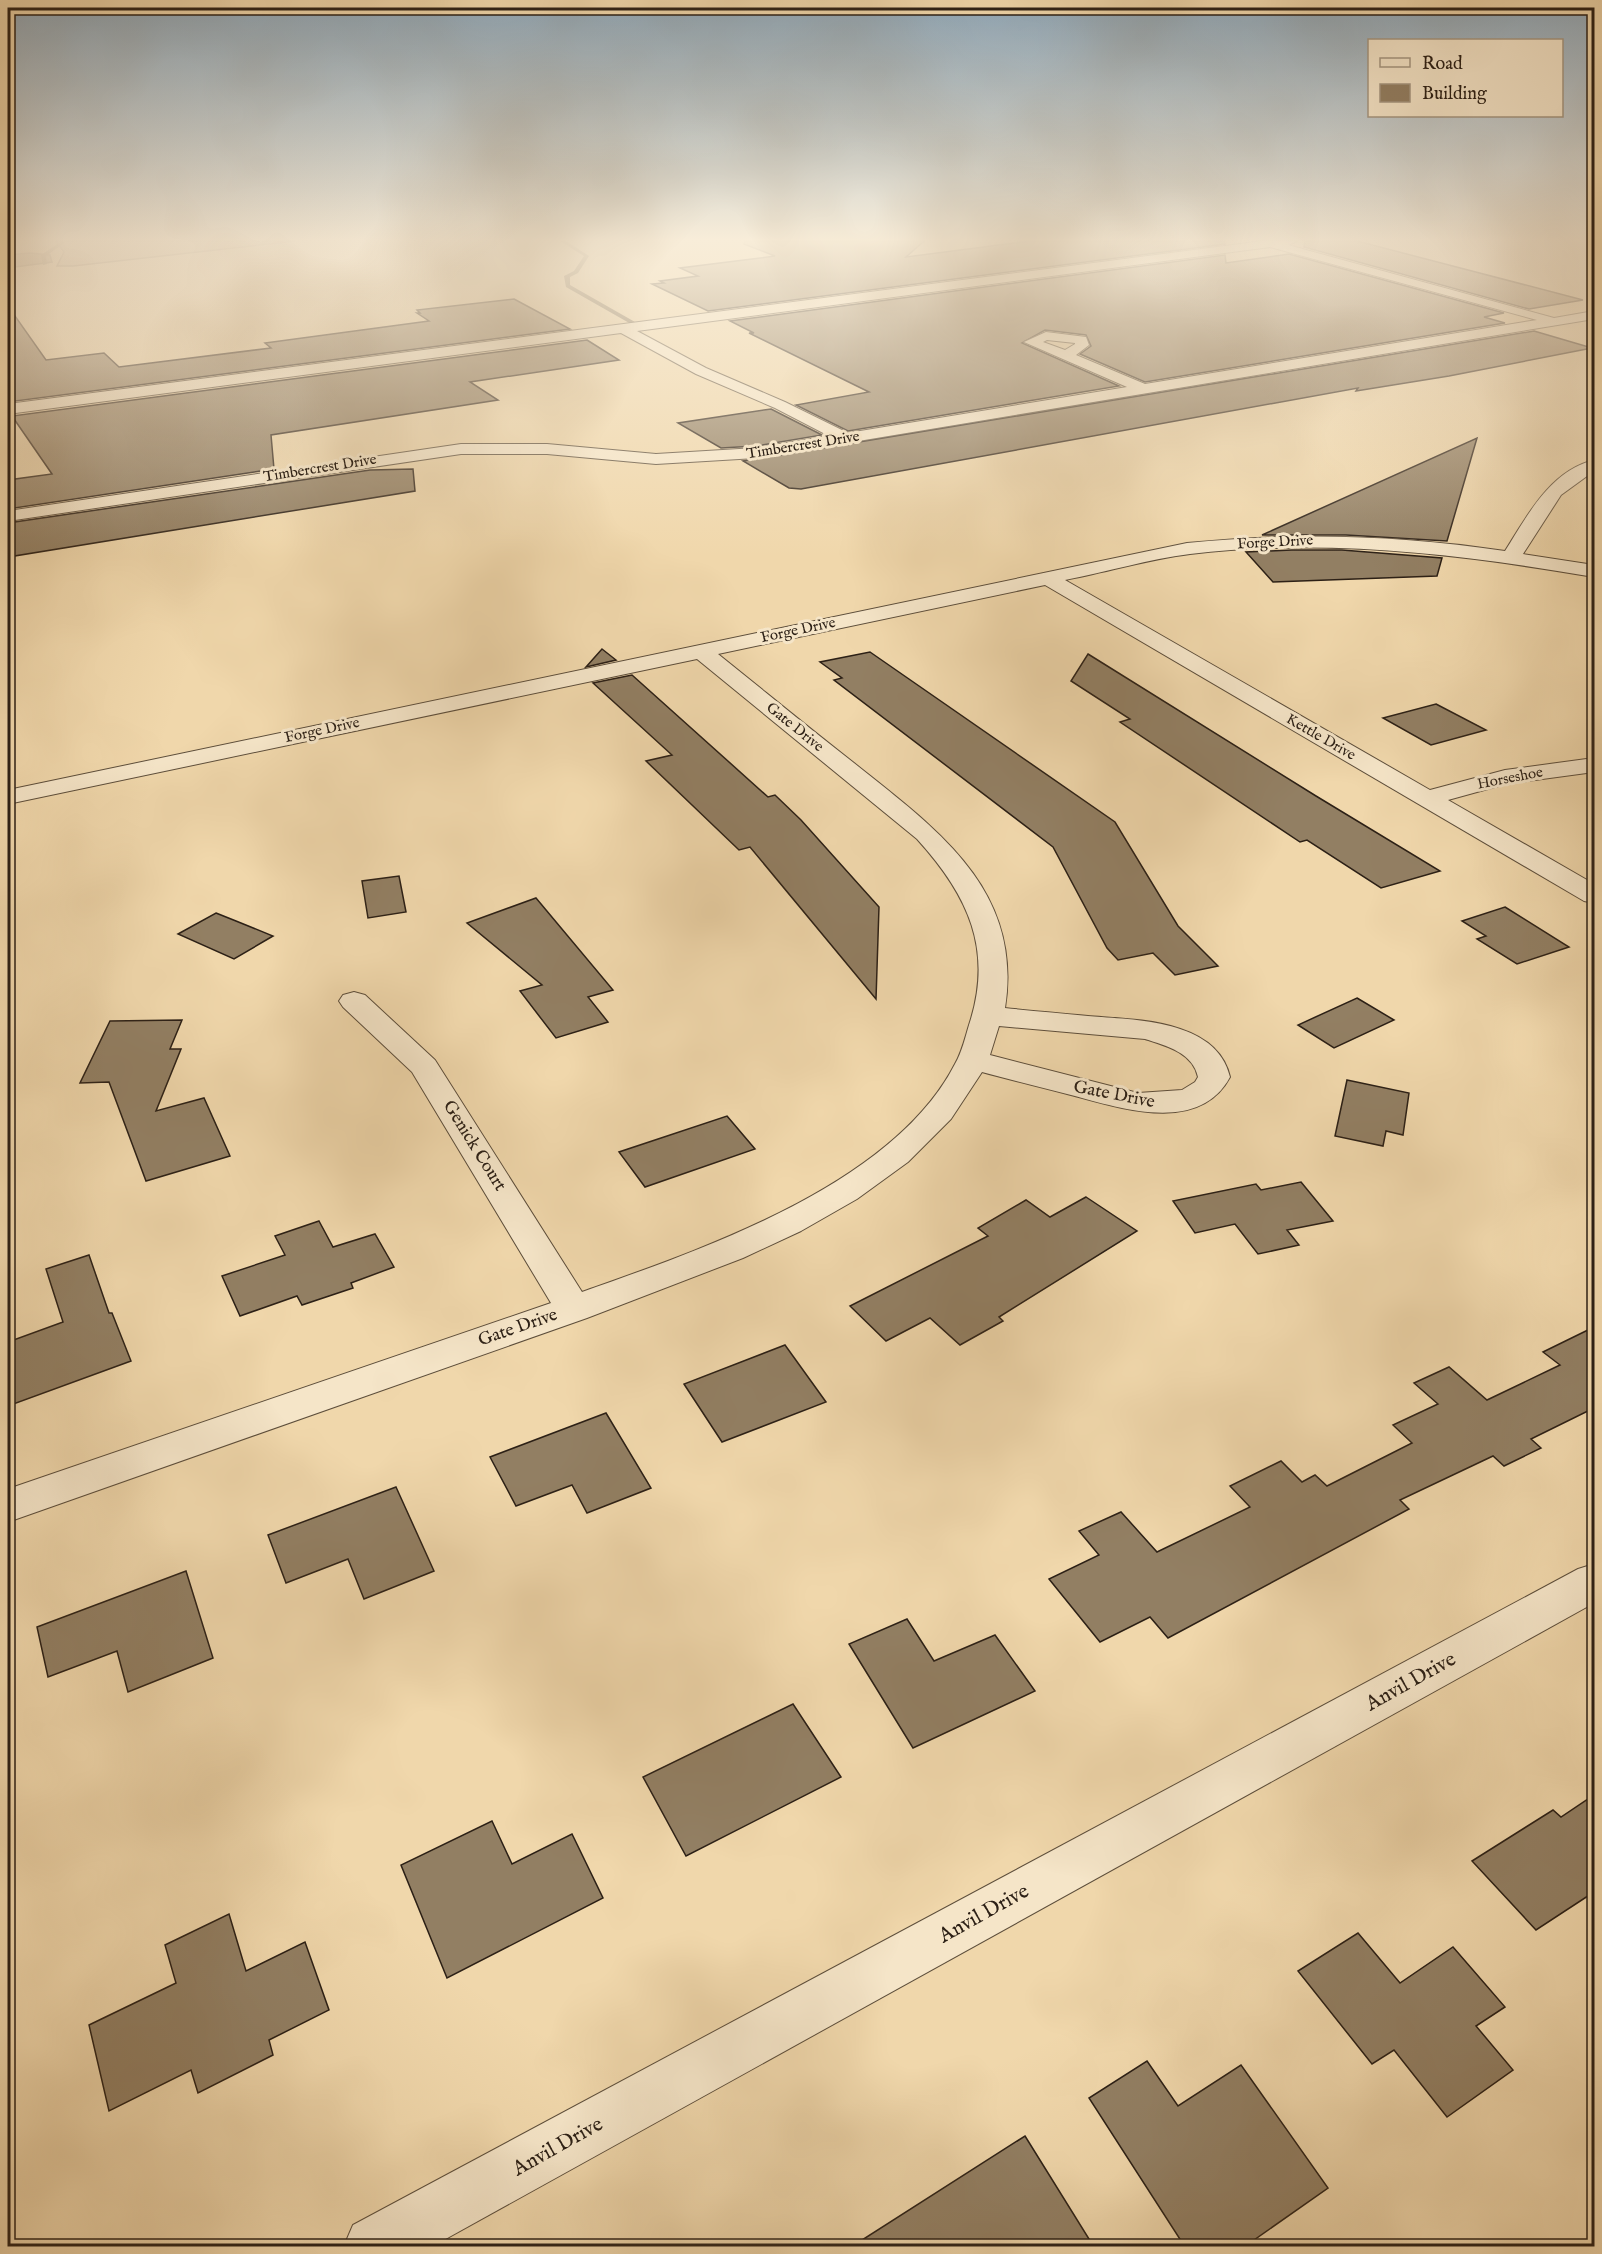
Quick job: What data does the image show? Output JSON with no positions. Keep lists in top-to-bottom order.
{
  "streets": {
    "street": [
      "Timbercrest Drive",
      "Forge Drive",
      "Gate Drive",
      "Kettle Drive",
      "Horseshoe",
      "Genick Court",
      "Anvil Drive"
    ]
  },
  "crossings": [
    ["Forge Drive", "Gate Drive"],
    ["Forge Drive", "Kettle Drive"],
    ["Gate Drive", "Genick Court"],
    ["Kettle Drive", "Horseshoe"]
  ],
  "legend": ["Road", "Building"]
}
